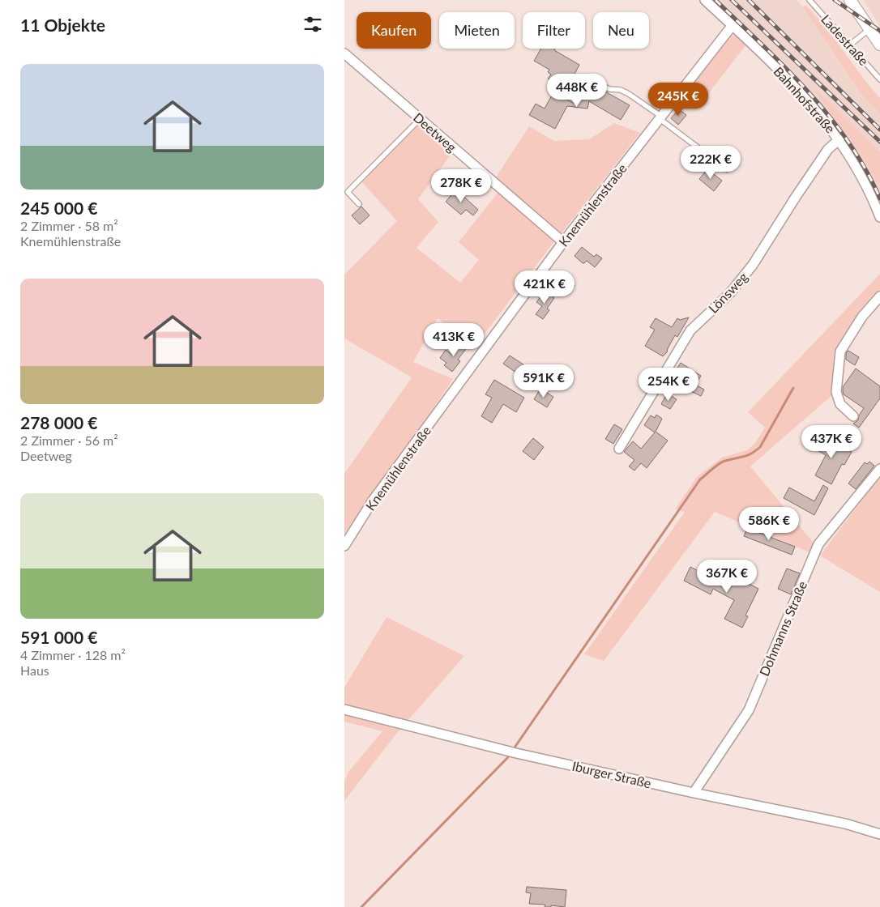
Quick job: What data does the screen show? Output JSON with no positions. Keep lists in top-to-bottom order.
{
  "streets": {
    "street": [
      "Bahnhofstraße",
      "Deetweg",
      "Knemühlenstraße",
      "Lönsweg",
      "Dohmanns Straße",
      "Iburger Straße"
    ],
    "lane": ["Ladestraße"]
  },
  "crossings": [
    ["Bahnhofstraße", "Knemühlenstraße"],
    ["Bahnhofstraße", "Lönsweg"],
    ["Deetweg", "Knemühlenstraße"],
    ["Dohmanns Straße", "Iburger Straße"]
  ],
  "page": {
    "heading": "11 Objekte",
    "chip": [
      "Kaufen",
      "Mieten",
      "Filter",
      "Neu"
    ],
    "list": [
      {
        "name": "245 000 €",
        "note": "2 Zimmer · 58 m² · Knemühlenstraße"
      },
      {
        "name": "278 000 €",
        "note": "2 Zimmer · 56 m² · Deetweg"
      },
      {
        "name": "591 000 €",
        "note": "4 Zimmer · 128 m² · Haus"
      }
    ],
    "price": [
      "448K €",
      "245K €",
      "222K €",
      "278K €",
      "421K €",
      "413K €",
      "591K €",
      "254K €",
      "437K €",
      "586K €",
      "367K €"
    ]
  }
}
